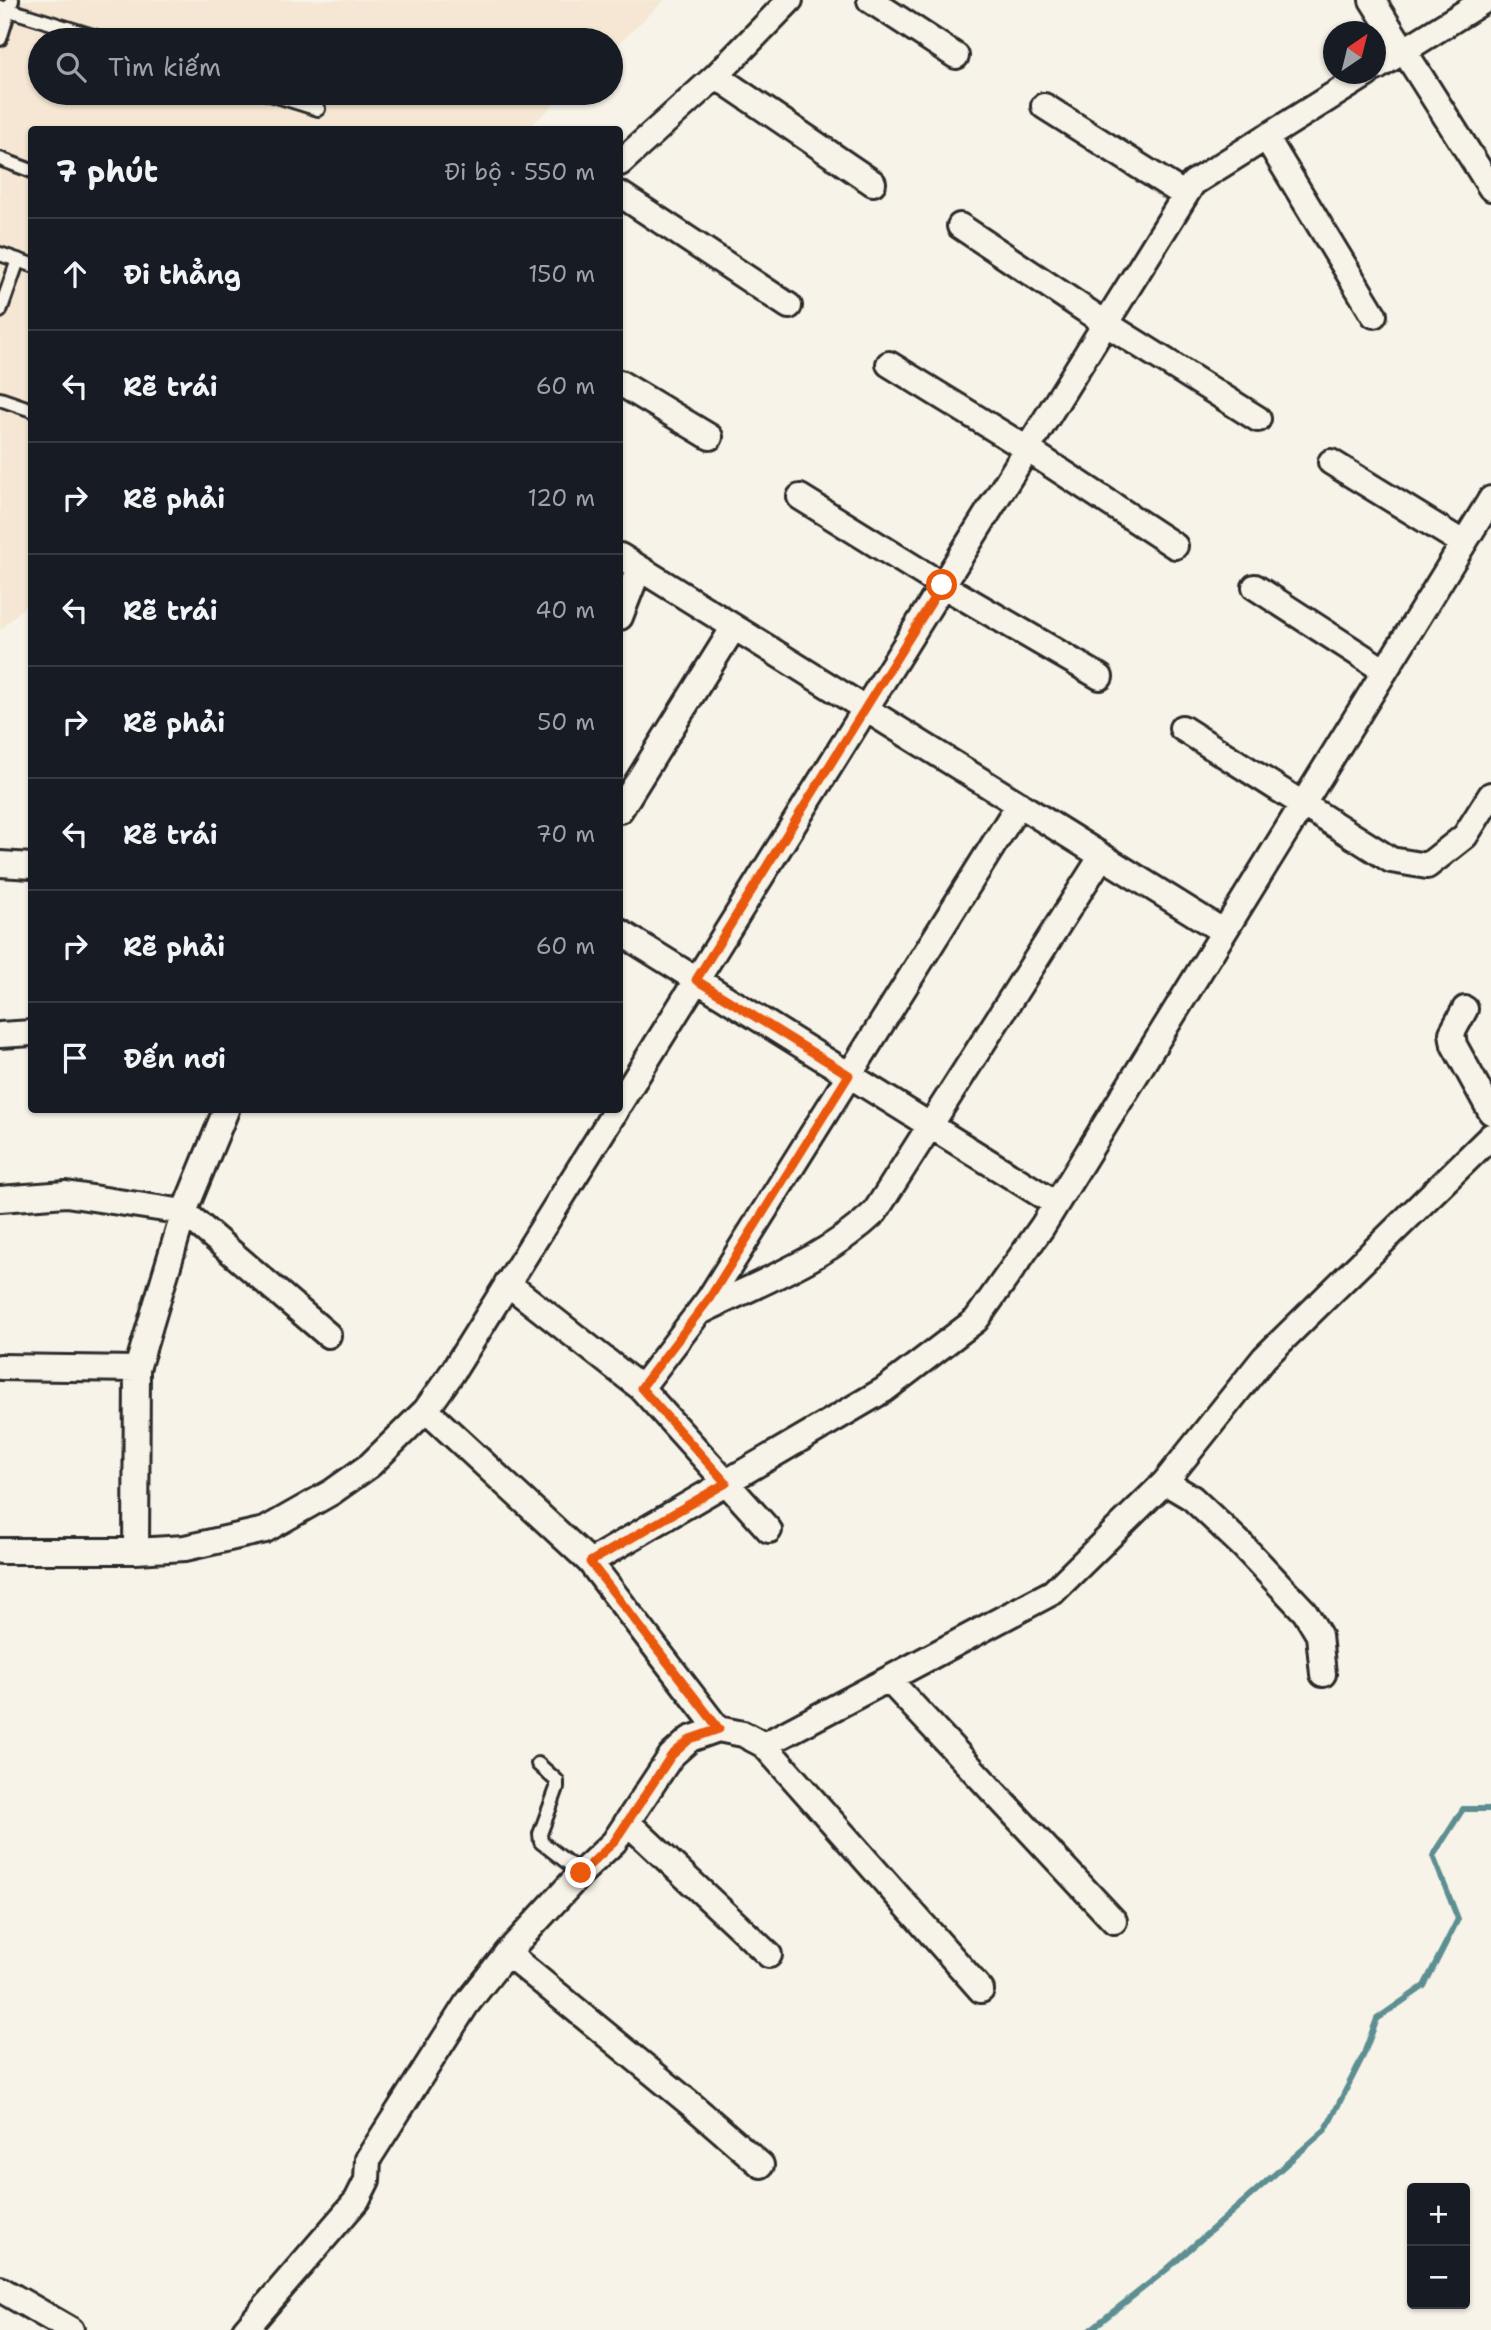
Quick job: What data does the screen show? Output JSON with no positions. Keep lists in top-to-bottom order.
{
  "north": "top right",
  "page": {
    "search": "Tìm kiếm",
    "heading": ["7 phút", "Đi bộ · 550 m"],
    "list": [
      ["Đi thẳng", "150 m"],
      ["Rẽ trái", "60 m"],
      ["Rẽ phải", "120 m"],
      ["Rẽ trái", "40 m"],
      ["Rẽ phải", "50 m"],
      ["Rẽ trái", "70 m"],
      ["Rẽ phải", "60 m"],
      "Đến nơi"
    ],
    "map_buttons": ["+", "−"]
  }
}
